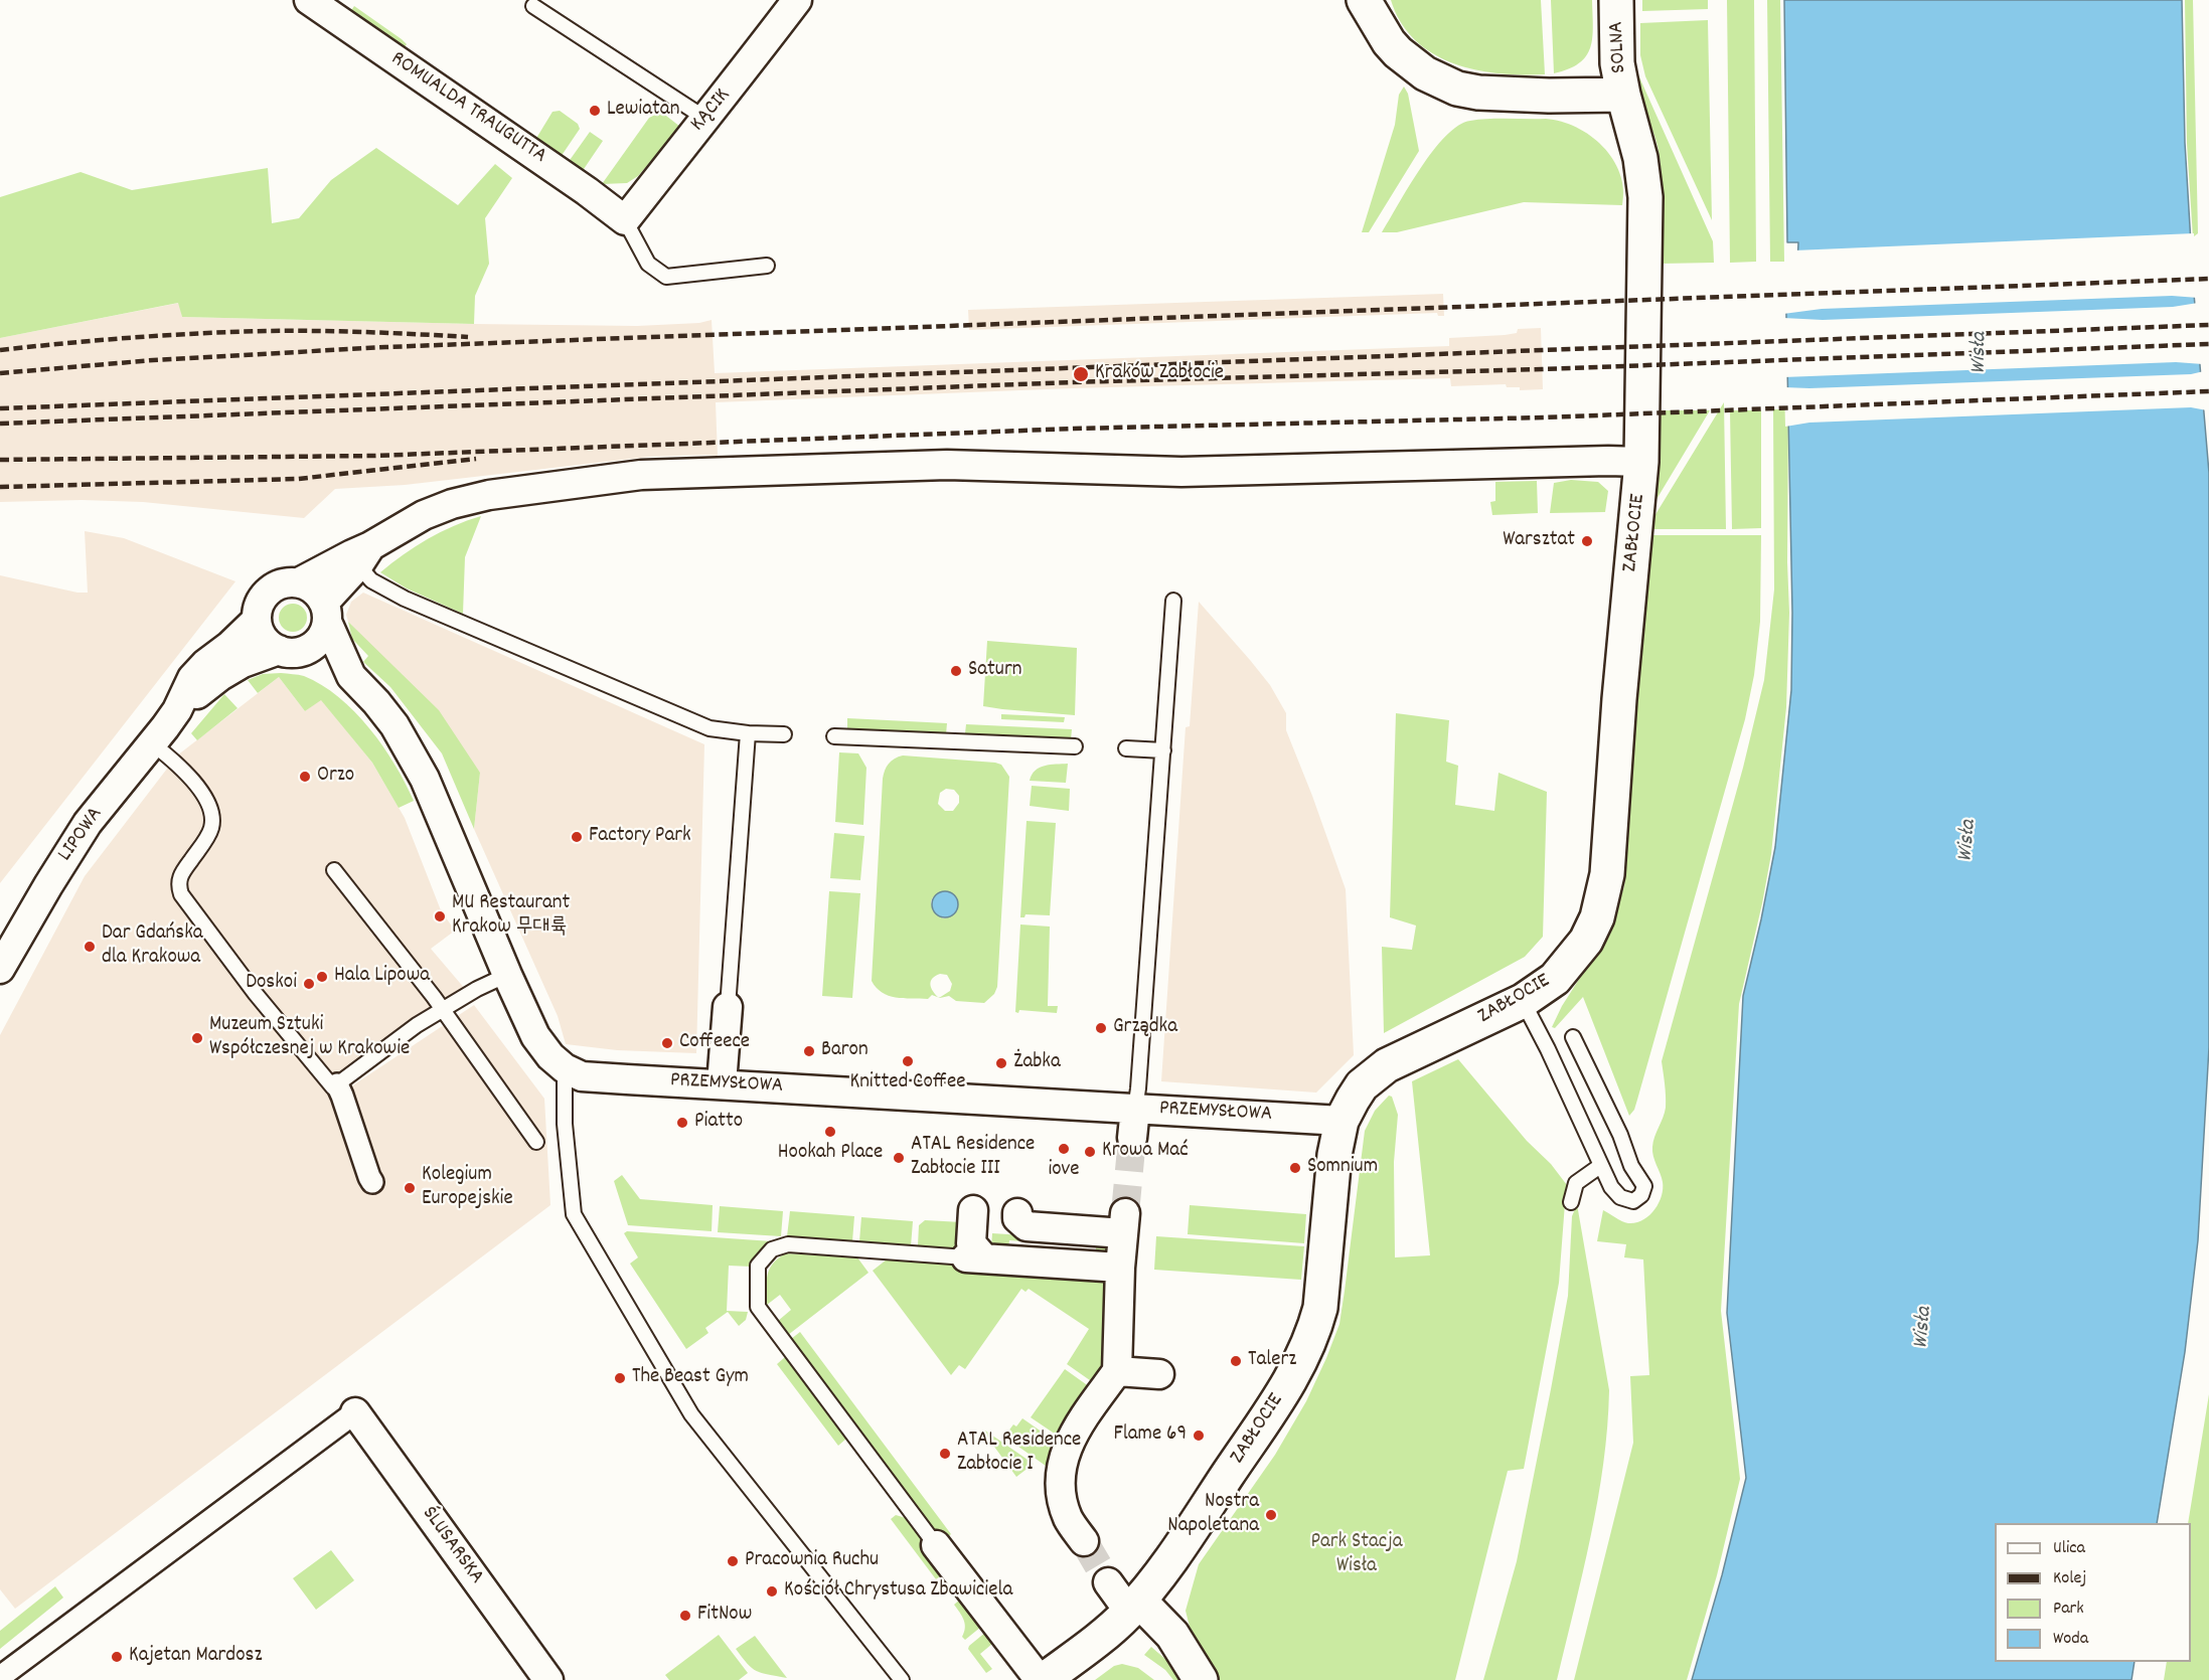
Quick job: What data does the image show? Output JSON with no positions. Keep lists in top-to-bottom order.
{
  "streets": {
    "street": [
      "SOLNA",
      "ROMUALDA TRAUGUTTA",
      "KĄCIK",
      "ZABŁOCIE",
      "LIPOWA",
      "PRZEMYSŁOWA",
      "ŚLUSARSKA"
    ]
  },
  "crossings": [
    ["SOLNA", "ZABŁOCIE"],
    ["ROMUALDA TRAUGUTTA", "KĄCIK"],
    ["ZABŁOCIE", "PRZEMYSŁOWA"],
    ["LIPOWA", "PRZEMYSŁOWA"]
  ],
  "water": ["Wisła"],
  "parks": ["Park Stacja Wisła"],
  "places": [
    "Lewiatan",
    "Kraków Zabłocie",
    "Warsztat",
    "Saturn",
    "Orzo",
    "Factory Park",
    "MU Restaurant Krakow 무대륙",
    "Dar Gdańska dla Krakowa",
    "Hala Lipowa",
    "Doskoi",
    "Grządka",
    "Muzeum Sztuki Współczesnej w Krakowie",
    "Coffeece",
    "Baron",
    "Knitted Coffee",
    "Żabka",
    "Piatto",
    "Hookah Place",
    "iove",
    "Krowa Mać",
    "ATAL Residence Zabłocie III",
    "Somnium",
    "Kolegium Europejskie",
    "Talerz",
    "The Beast Gym",
    "Flame 69",
    "ATAL Residence Zabłocie I",
    "Nostra Napoletana",
    "Pracownia Ruchu",
    "Kościół Chrystusa Zbawiciela",
    "FitNow",
    "Kajetan Mardosz"
  ],
  "legend": [
    "Ulica",
    "Kolej",
    "Park",
    "Woda"
  ]
}
